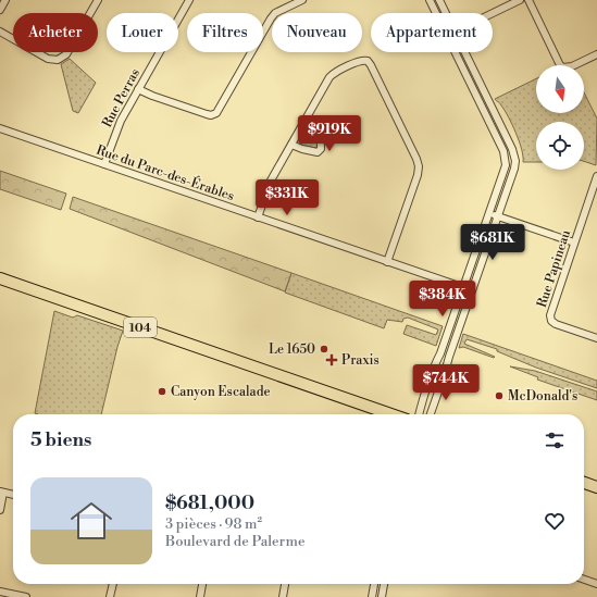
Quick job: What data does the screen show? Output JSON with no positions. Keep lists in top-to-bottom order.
{
  "streets": {
    "main road": ["104"],
    "street": ["Rue Perras", "Rue du Parc-des-Érables", "Rue Papineau"]
  },
  "crossings": [
    ["Rue Perras", "Rue du Parc-des-Érables"]
  ],
  "places": {
    "other": ["Le 1650", "Canyon Escalade", "McDonald's"],
    "health": ["Praxis"]
  },
  "north": "bottom",
  "page": {
    "chip": [
      "Acheter",
      "Louer",
      "Filtres",
      "Nouveau",
      "Appartement"
    ],
    "price": [
      "$919K",
      "$331K",
      "$681K",
      "$384K",
      "$744K"
    ],
    "heading": "5 biens",
    "list": [
      {
        "name": "$681,000",
        "note": "3 pièces · 98 m² · Boulevard de Palerme"
      }
    ]
  }
}
